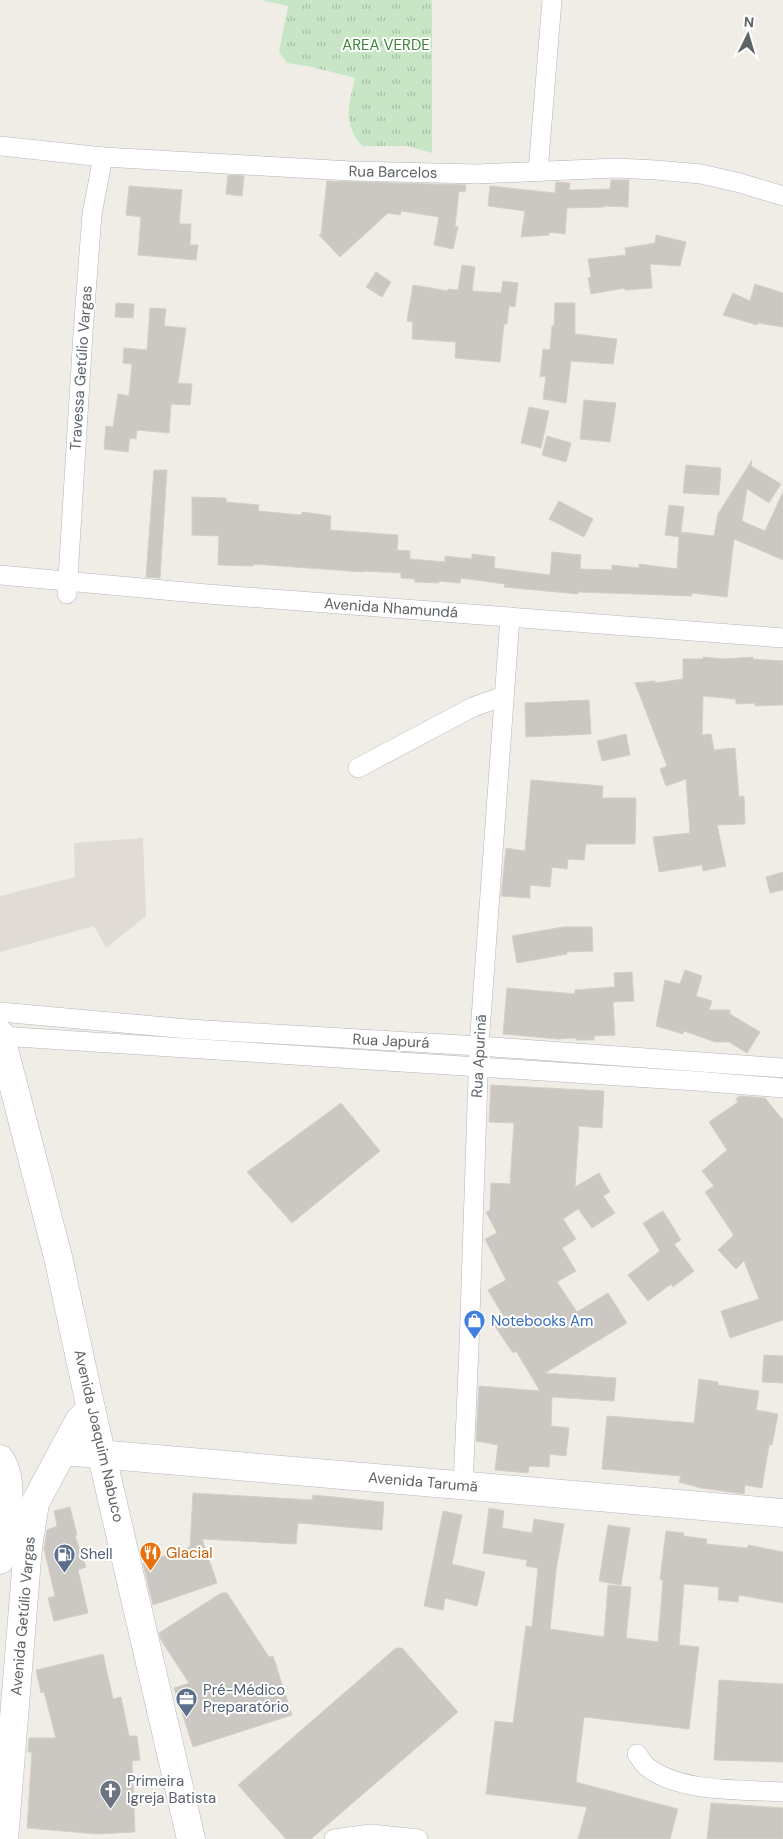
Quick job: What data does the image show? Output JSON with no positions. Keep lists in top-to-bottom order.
{
  "streets": {
    "main road": ["Avenida Joaquim Nabuco", "Avenida Tarumã", "Avenida Getúlio Vargas"],
    "street": [
      "Rua Barcelos",
      "Travessa Getúlio Vargas",
      "Avenida Nhamundá",
      "Rua Japurá",
      "Rua Apurinã"
    ]
  },
  "crossings": [
    ["Rua Barcelos", "Travessa Getúlio Vargas"],
    ["Travessa Getúlio Vargas", "Avenida Nhamundá"],
    ["Avenida Nhamundá", "Rua Apurinã"],
    ["Rua Japurá", "Rua Apurinã"],
    ["Rua Japurá", "Avenida Joaquim Nabuco"],
    ["Rua Apurinã", "Avenida Tarumã"],
    ["Avenida Joaquim Nabuco", "Avenida Tarumã"],
    ["Avenida Joaquim Nabuco", "Avenida Getúlio Vargas"],
    ["Avenida Tarumã", "Avenida Getúlio Vargas"]
  ],
  "parks": ["AREA VERDE"],
  "places": {
    "shop": ["Notebooks Am"],
    "restaurant": ["Glacial"],
    "fuel station": ["Shell"],
    "office": ["Pré-Médico Preparatório"],
    "church": ["Primeira Igreja Batista"]
  },
  "north": "top"
}
